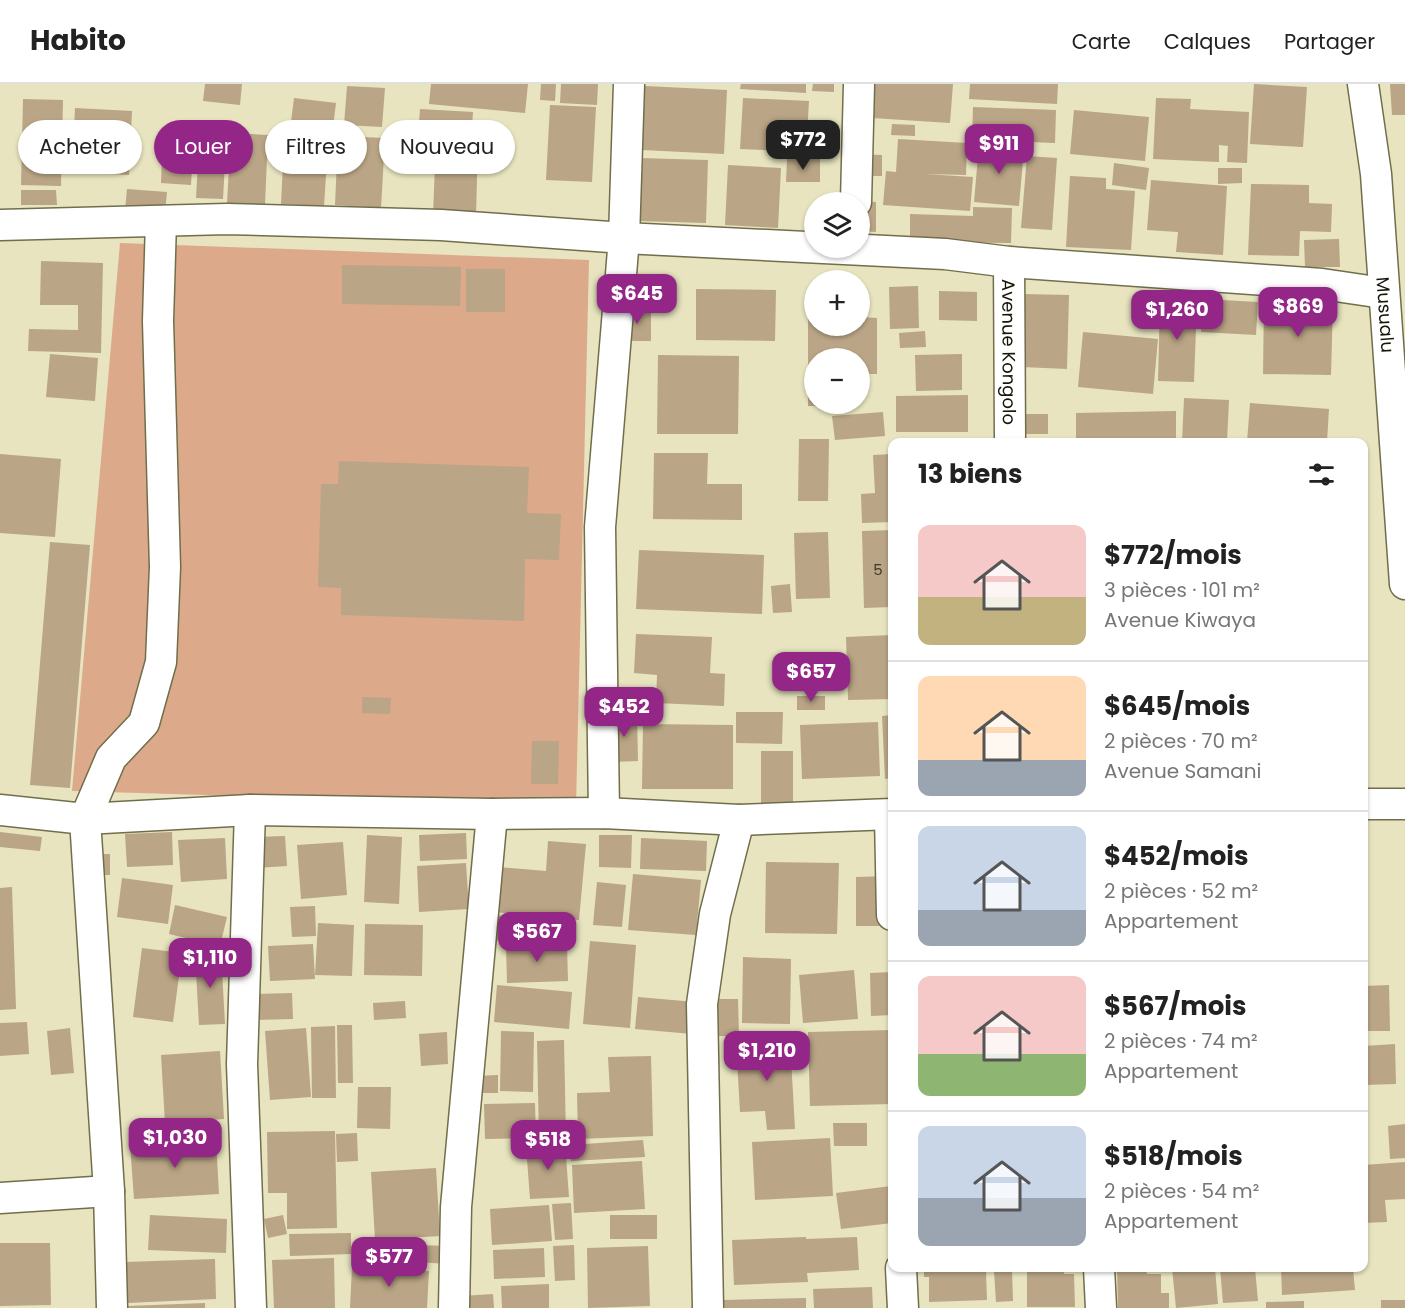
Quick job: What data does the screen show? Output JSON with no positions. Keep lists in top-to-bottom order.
{
  "streets": {
    "street": ["Musualu", "Avenue Kongolo"]
  },
  "house_numbers": ["5"],
  "page": {
    "header": "Habito",
    "nav": ["Carte", "Calques", "Partager"],
    "price": [
      "$772",
      "$911",
      "$645",
      "$869",
      "$1,260",
      "$657",
      "$452",
      "$567",
      "$1,110",
      "$1,210",
      "$1,030",
      "$518",
      "$577"
    ],
    "chip": [
      "Acheter",
      "Louer",
      "Filtres",
      "Nouveau"
    ],
    "map_buttons": ["+", "−"],
    "heading": "13 biens",
    "list": [
      {
        "name": "$772/mois",
        "note": "3 pièces · 101 m² · Avenue Kiwaya"
      },
      {
        "name": "$645/mois",
        "note": "2 pièces · 70 m² · Avenue Samani"
      },
      {
        "name": "$452/mois",
        "note": "2 pièces · 52 m² · Appartement"
      },
      {
        "name": "$567/mois",
        "note": "2 pièces · 74 m² · Appartement"
      },
      {
        "name": "$518/mois",
        "note": "2 pièces · 54 m² · Appartement"
      }
    ]
  }
}
